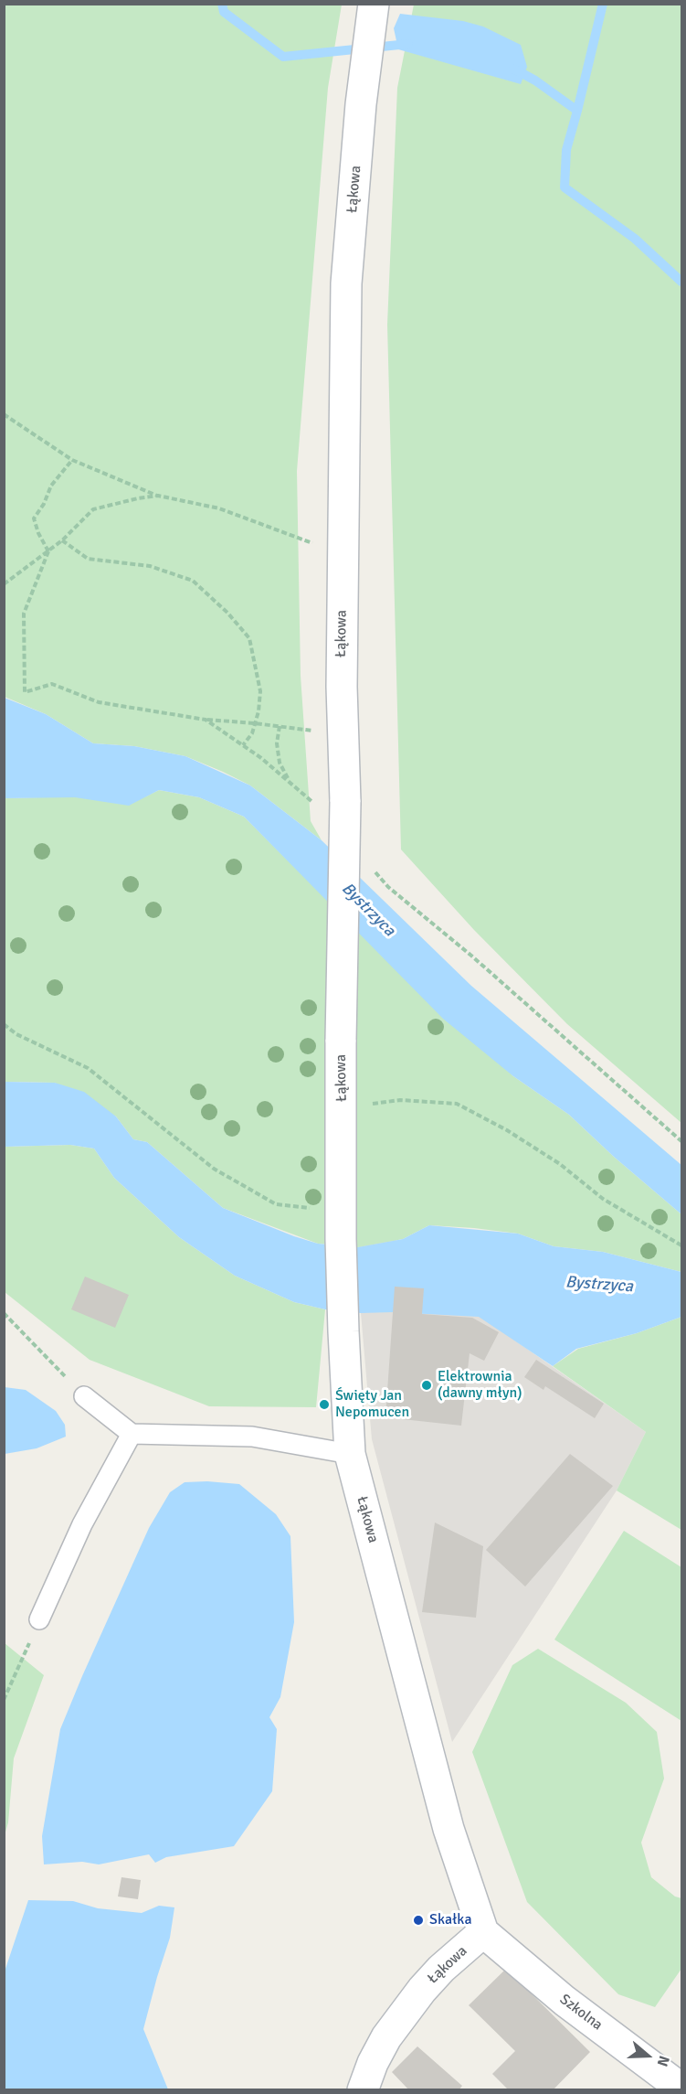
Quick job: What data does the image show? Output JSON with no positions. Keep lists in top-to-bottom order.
{
  "streets": {
    "street": ["Łąkowa", "Szkolna"]
  },
  "crossings": [
    ["Łąkowa", "Szkolna"]
  ],
  "water": ["Bystrzyca"],
  "places": ["Elektrownia (dawny młyn)", "Święty Jan Nepomucen", "Skałka"],
  "north": "right"
}
